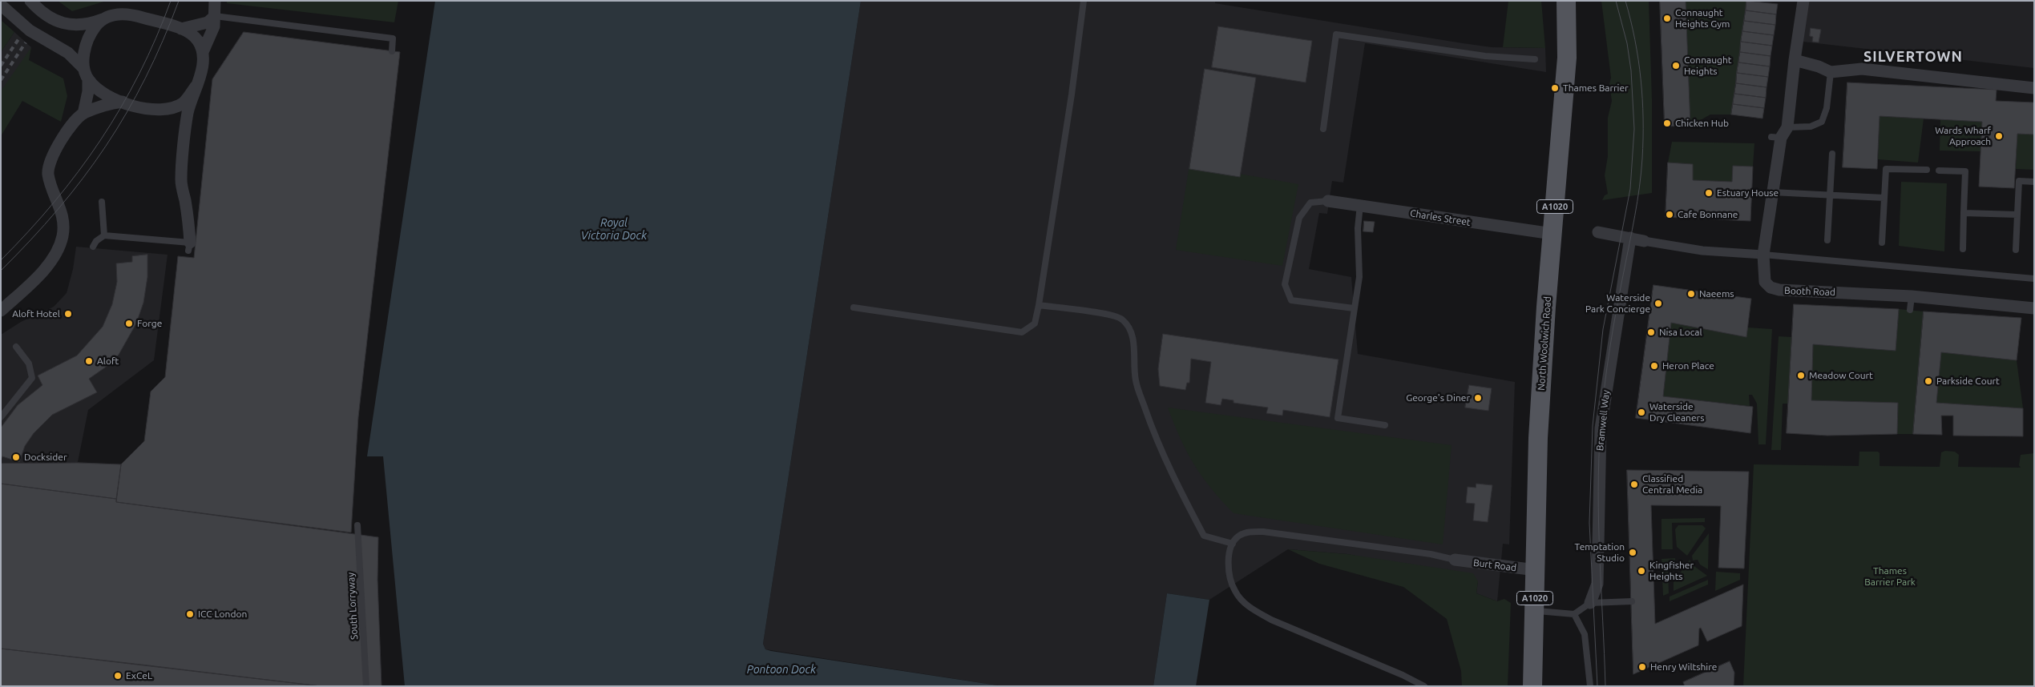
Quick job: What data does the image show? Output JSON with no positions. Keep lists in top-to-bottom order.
{
  "streets": {
    "main road": ["A1020", "North Woolwich Road"],
    "street": [
      "Charles Street",
      "Booth Road",
      "Bramwell Way",
      "Burt Road"
    ],
    "lane": ["South Lorryway"]
  },
  "crossings": [
    ["Charles Street", "North Woolwich Road"],
    ["North Woolwich Road", "Burt Road"]
  ],
  "districts": ["SILVERTOWN"],
  "water": ["Royal Victoria Dock", "Pontoon Dock"],
  "parks": ["Thames Barrier Park"],
  "places": [
    "Connaught Heights Gym",
    "Connaught Heights",
    "Thames Barrier",
    "Chicken Hub",
    "Wards Wharf Approach",
    "Estuary House",
    "Cafe Bonnane",
    "Naeems",
    "Waterside Park Concierge",
    "Aloft Hotel",
    "Forge",
    "Nisa Local",
    "Aloft",
    "Heron Place",
    "Meadow Court",
    "Parkside Court",
    "George's Diner",
    "Waterside Dry Cleaners",
    "Docksider",
    "Classified Central Media",
    "Temptation Studio",
    "Kingfisher Heights",
    "ICC London",
    "Henry Wiltshire",
    "ExCeL"
  ]
}
